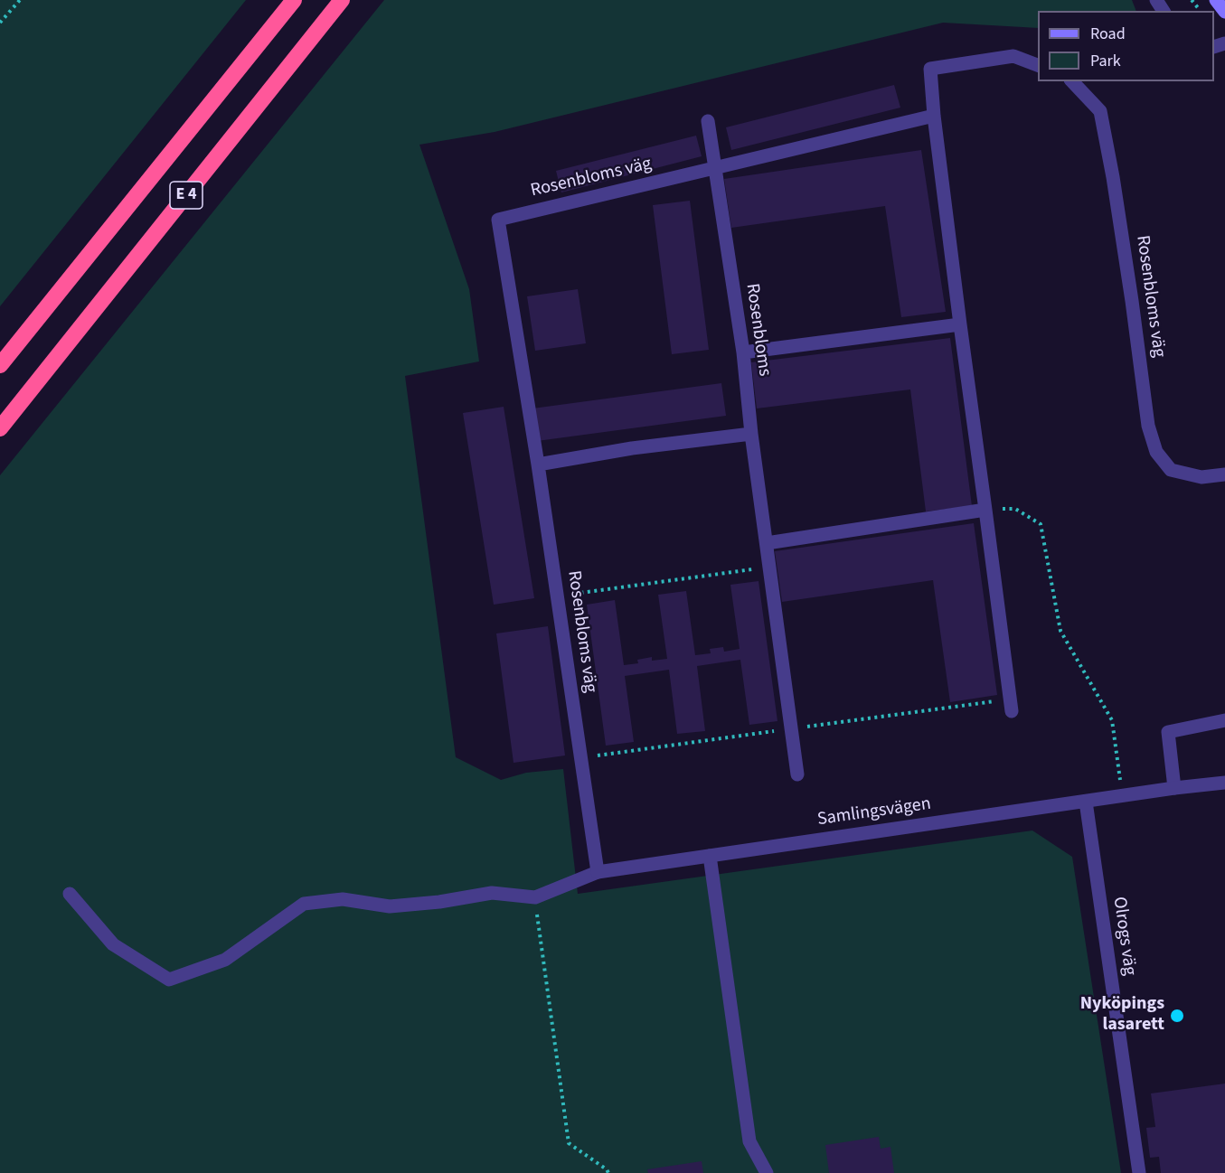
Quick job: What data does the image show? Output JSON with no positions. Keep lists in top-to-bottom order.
{
  "streets": {
    "highway": ["E 4"],
    "street": [
      "Rosenbloms väg",
      "Rosenbloms",
      "Samlingsvägen",
      "Olrogs väg"
    ]
  },
  "crossings": [
    ["Rosenbloms väg", "Rosenbloms"],
    ["Rosenbloms väg", "Samlingsvägen"],
    ["Samlingsvägen", "Olrogs väg"]
  ],
  "places": ["Nyköpings lasarett"],
  "legend": ["Road", "Park"]
}
